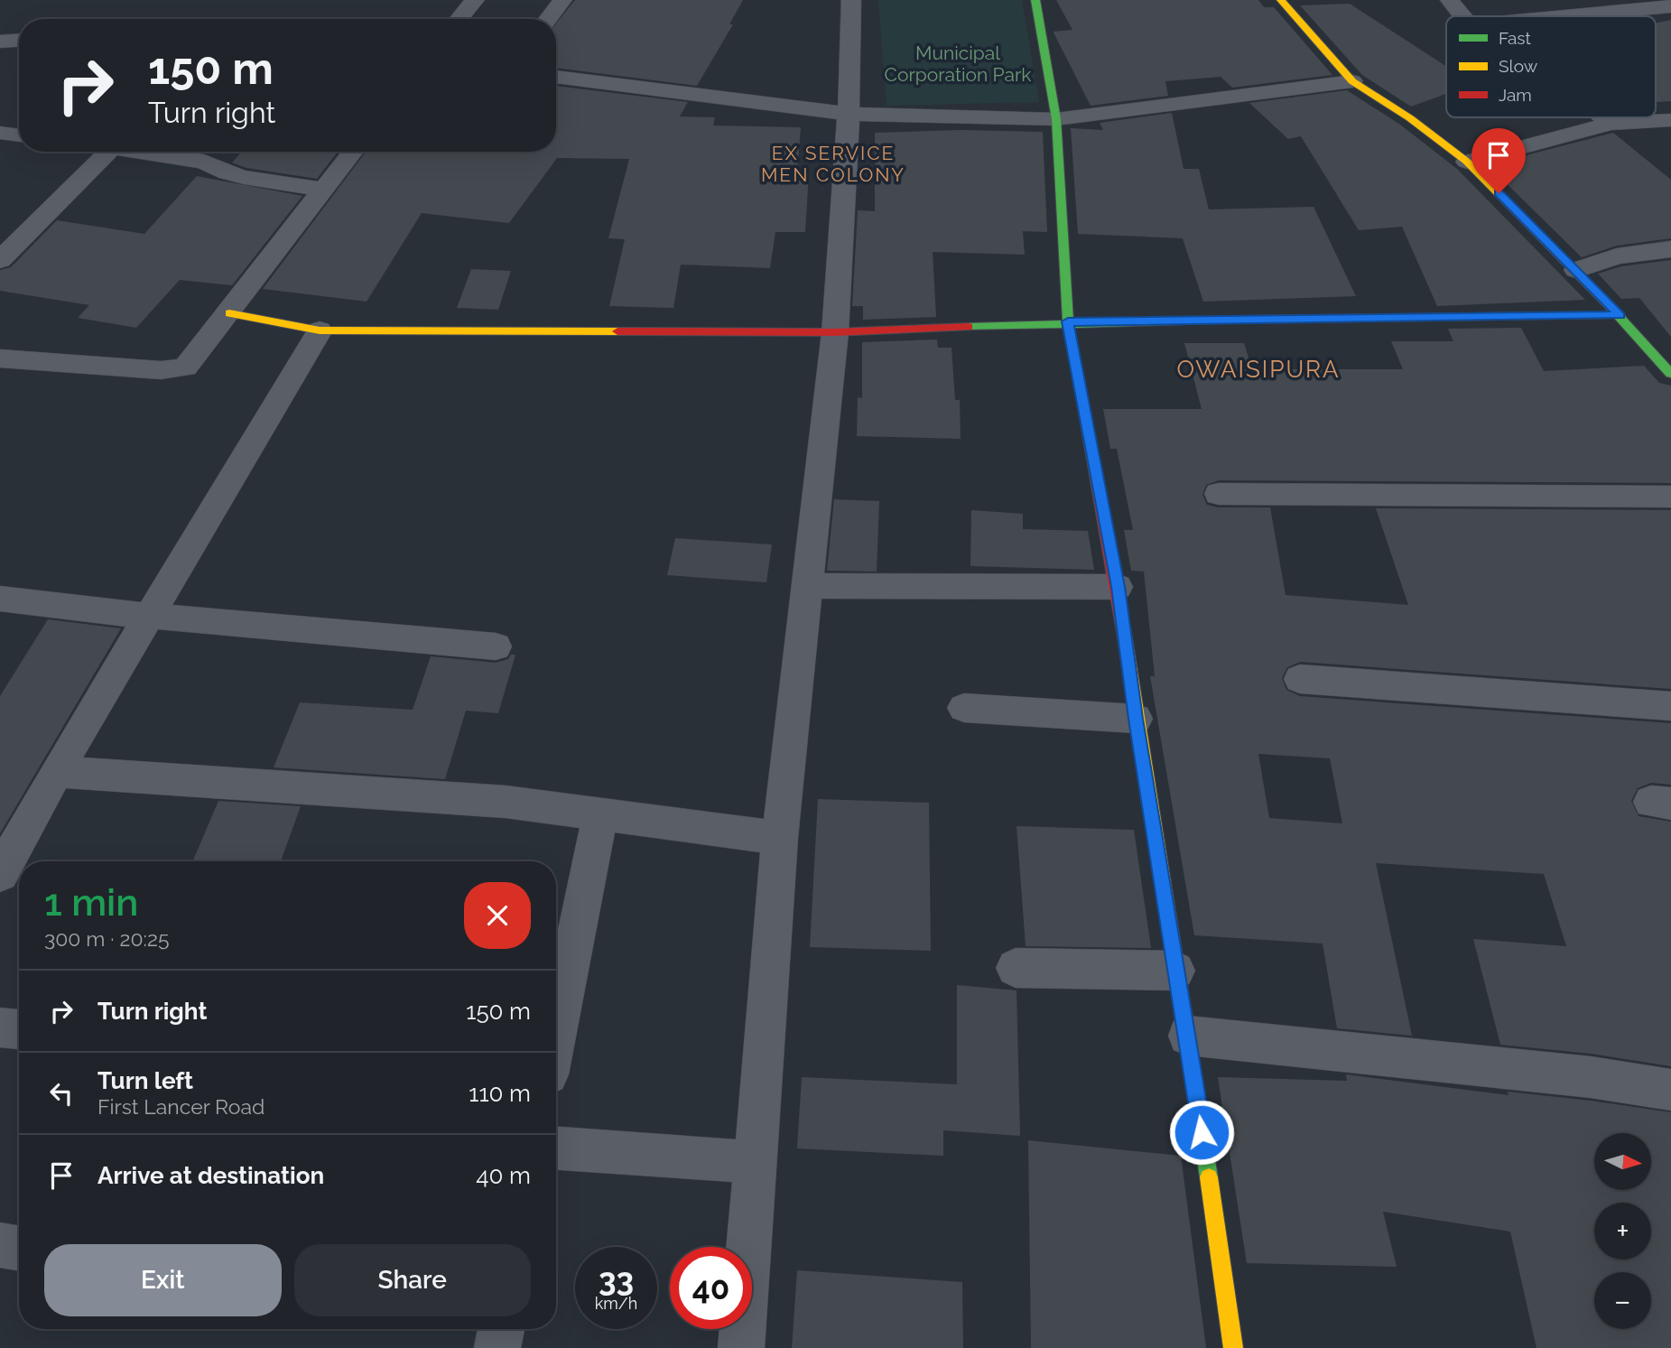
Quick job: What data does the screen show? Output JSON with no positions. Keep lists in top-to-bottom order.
{
  "districts": ["EX SERVICE MEN COLONY", "OWAISIPURA"],
  "parks": ["Municipal Corporation Park"],
  "legend": ["Fast", "Slow", "Jam"],
  "north": "right",
  "page": {
    "turn": ["150 m", "Turn right"],
    "heading": ["1 min", "300 m · 20:25"],
    "list": [
      {
        "name": "Turn right",
        "value": "150 m"
      },
      {
        "name": "Turn left",
        "note": "First Lancer Road",
        "value": "110 m"
      },
      {
        "name": "Arrive at destination",
        "value": "40 m"
      }
    ],
    "map_buttons": ["+", "−"],
    "buttons": ["Exit", "Share"],
    "speed": "33 km/h",
    "limit": "40"
  }
}
